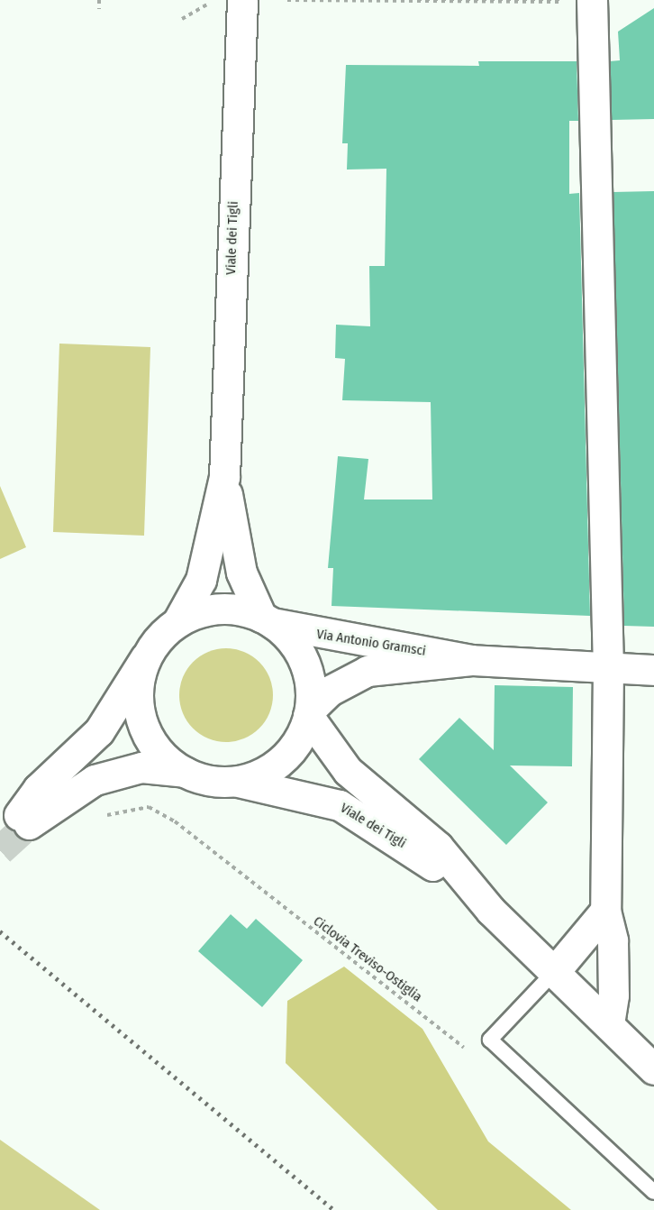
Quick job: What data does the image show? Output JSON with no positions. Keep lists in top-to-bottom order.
{
  "streets": {
    "street": ["Viale dei Tigli", "Via Antonio Gramsci"],
    "path": ["Ciclovia Treviso-Ostiglia"]
  },
  "crossings": [
    ["Viale dei Tigli", "Via Antonio Gramsci"]
  ]
}
